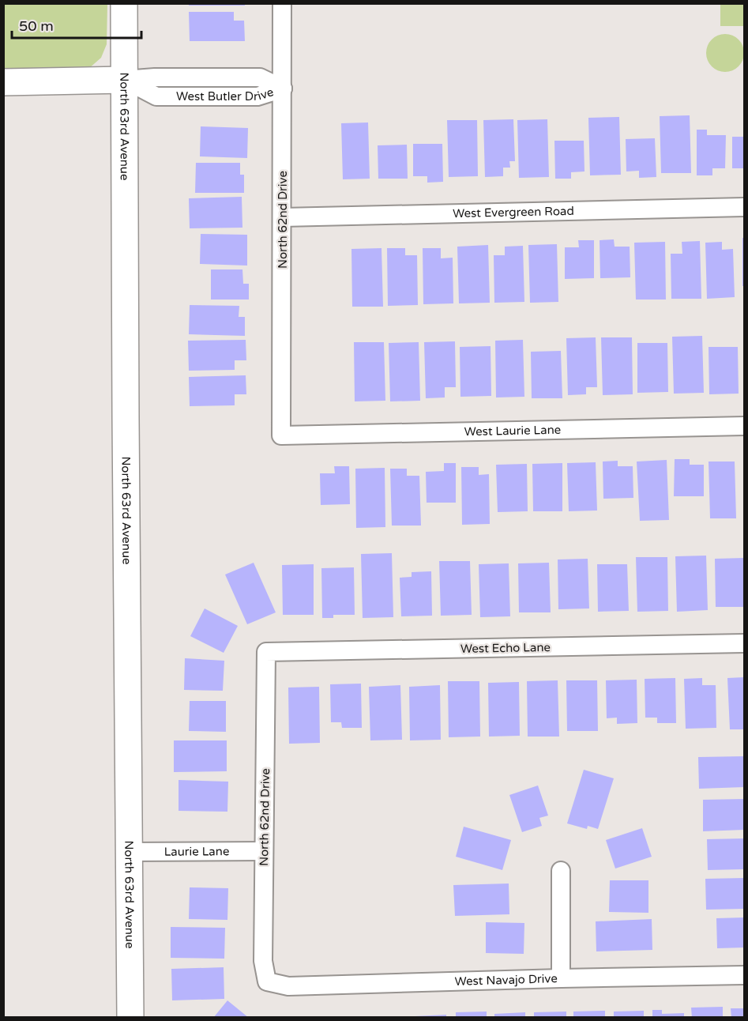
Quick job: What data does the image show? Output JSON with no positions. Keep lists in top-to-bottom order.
{
  "streets": {
    "street": [
      "West Butler Drive",
      "North 63rd Avenue",
      "West Evergreen Road",
      "North 62nd Drive",
      "West Laurie Lane",
      "West Echo Lane",
      "Laurie Lane",
      "West Navajo Drive"
    ]
  },
  "crossings": [
    ["West Butler Drive", "North 63rd Avenue"],
    ["West Butler Drive", "North 62nd Drive"],
    ["North 63rd Avenue", "Laurie Lane"],
    ["West Evergreen Road", "North 62nd Drive"],
    ["North 62nd Drive", "West Laurie Lane"],
    ["North 62nd Drive", "West Echo Lane"],
    ["North 62nd Drive", "Laurie Lane"],
    ["North 62nd Drive", "West Navajo Drive"]
  ],
  "scale_bar": "50 m"
}
